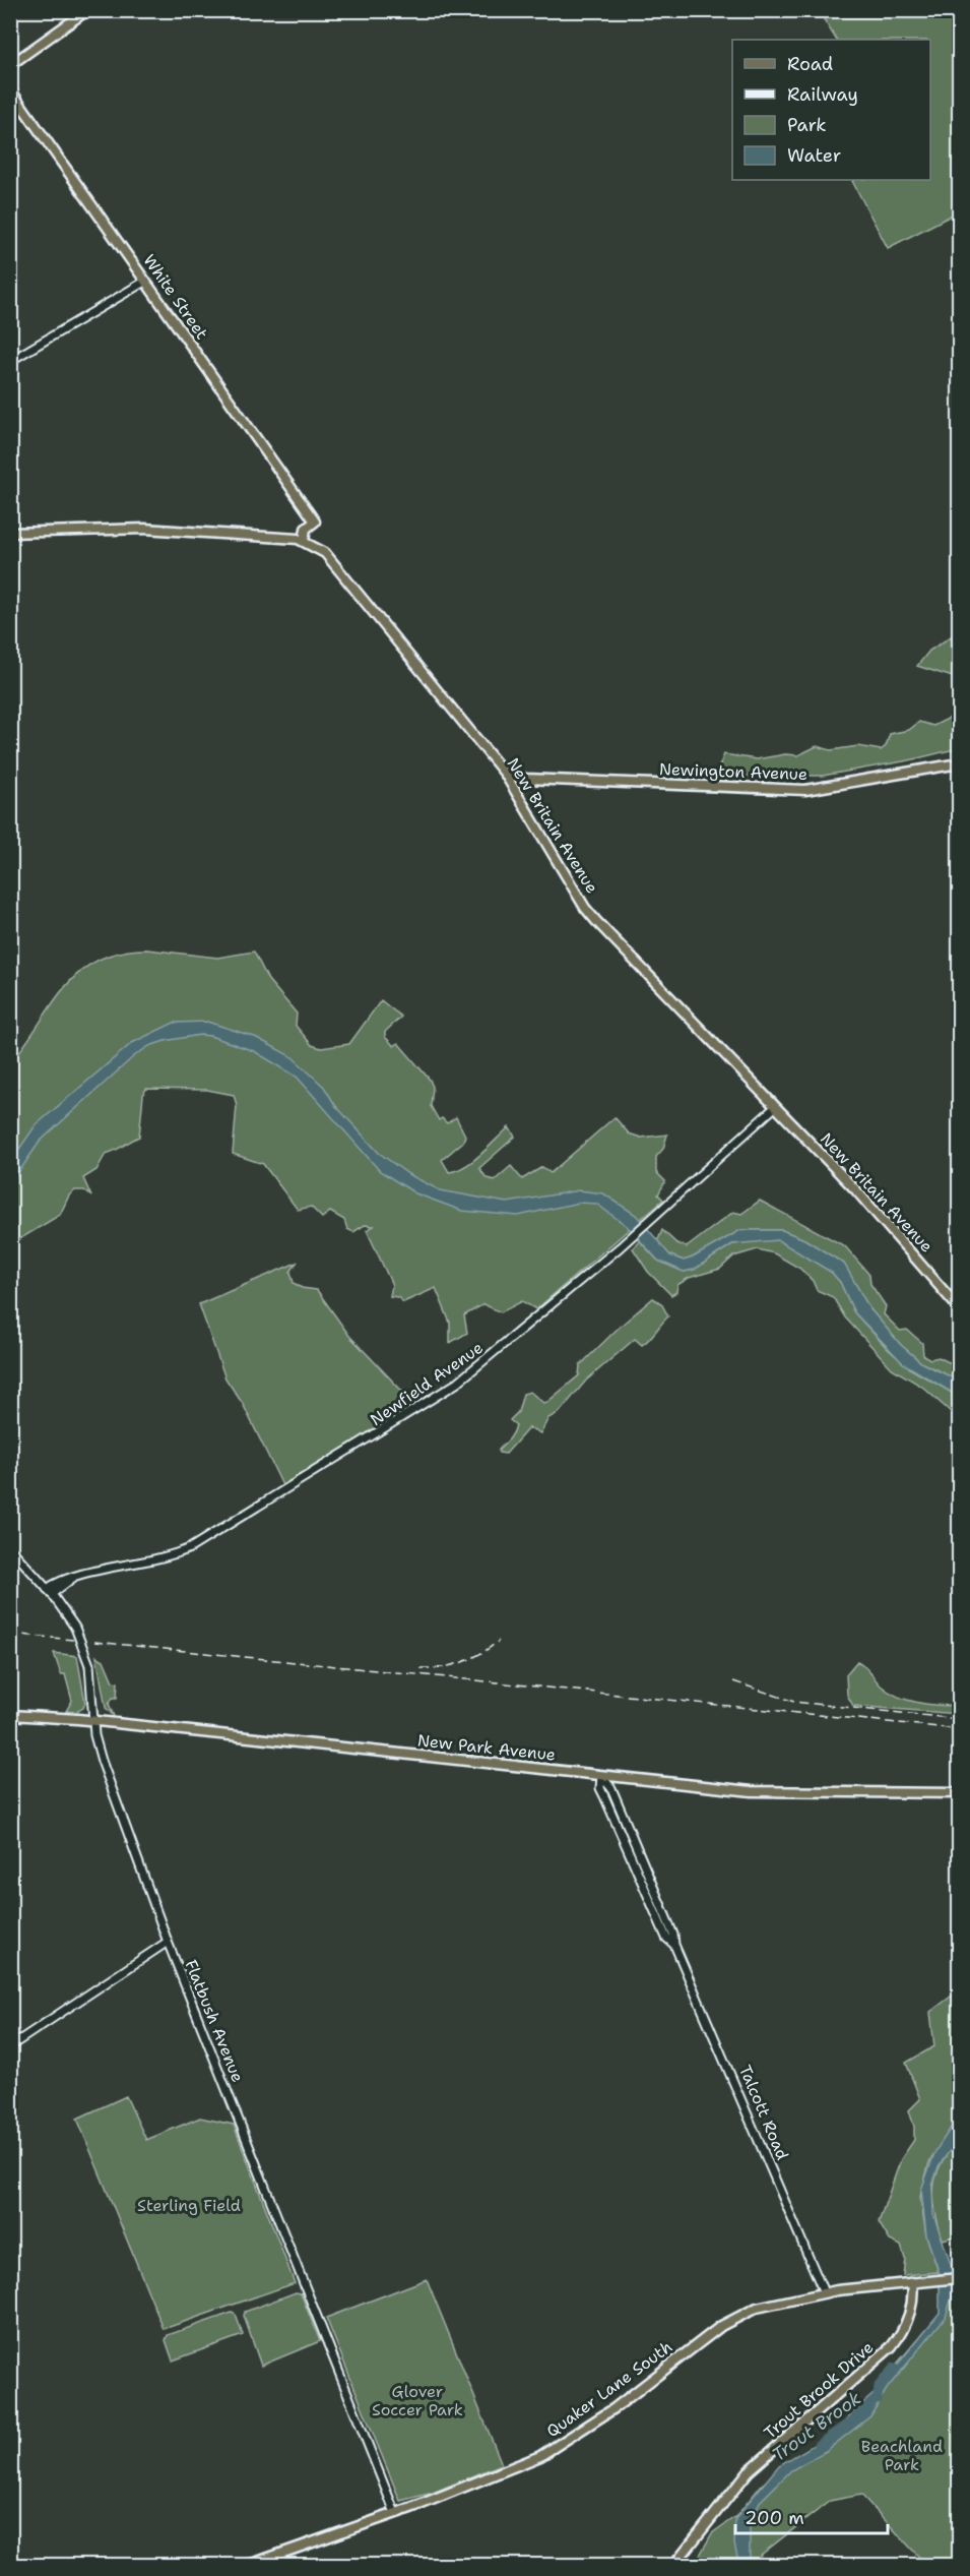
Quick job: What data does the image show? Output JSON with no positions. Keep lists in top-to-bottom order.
{
  "streets": {
    "main road": [
      "White Street",
      "Newington Avenue",
      "New Britain Avenue",
      "New Park Avenue",
      "Quaker Lane South",
      "Trout Brook Drive"
    ],
    "street": ["Newfield Avenue", "Flatbush Avenue", "Talcott Road"]
  },
  "crossings": [
    ["White Street", "New Britain Avenue"],
    ["Newington Avenue", "New Britain Avenue"],
    ["New Britain Avenue", "Newfield Avenue"],
    ["Newfield Avenue", "Flatbush Avenue"],
    ["New Park Avenue", "Flatbush Avenue"],
    ["New Park Avenue", "Talcott Road"],
    ["Flatbush Avenue", "Quaker Lane South"],
    ["Talcott Road", "Quaker Lane South"],
    ["Quaker Lane South", "Trout Brook Drive"]
  ],
  "water": ["Trout Brook"],
  "parks": ["Sterling Field", "Glover Soccer Park", "Beachland Park"],
  "legend": [
    "Road",
    "Railway",
    "Park",
    "Water"
  ],
  "scale_bar": "200 m"
}
